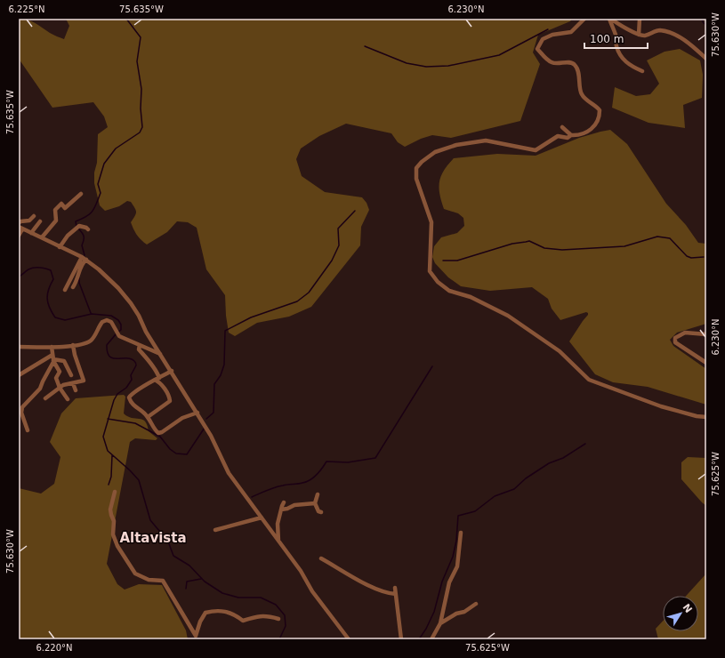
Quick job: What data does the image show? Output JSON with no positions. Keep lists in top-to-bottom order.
{
  "districts": ["Altavista"],
  "scale_bar": "100 m",
  "north": "top right",
  "coordinates": [
    "6.225°N",
    "75.635°W",
    "6.230°N",
    "75.630°W",
    "75.625°W",
    "6.220°N"
  ]
}
